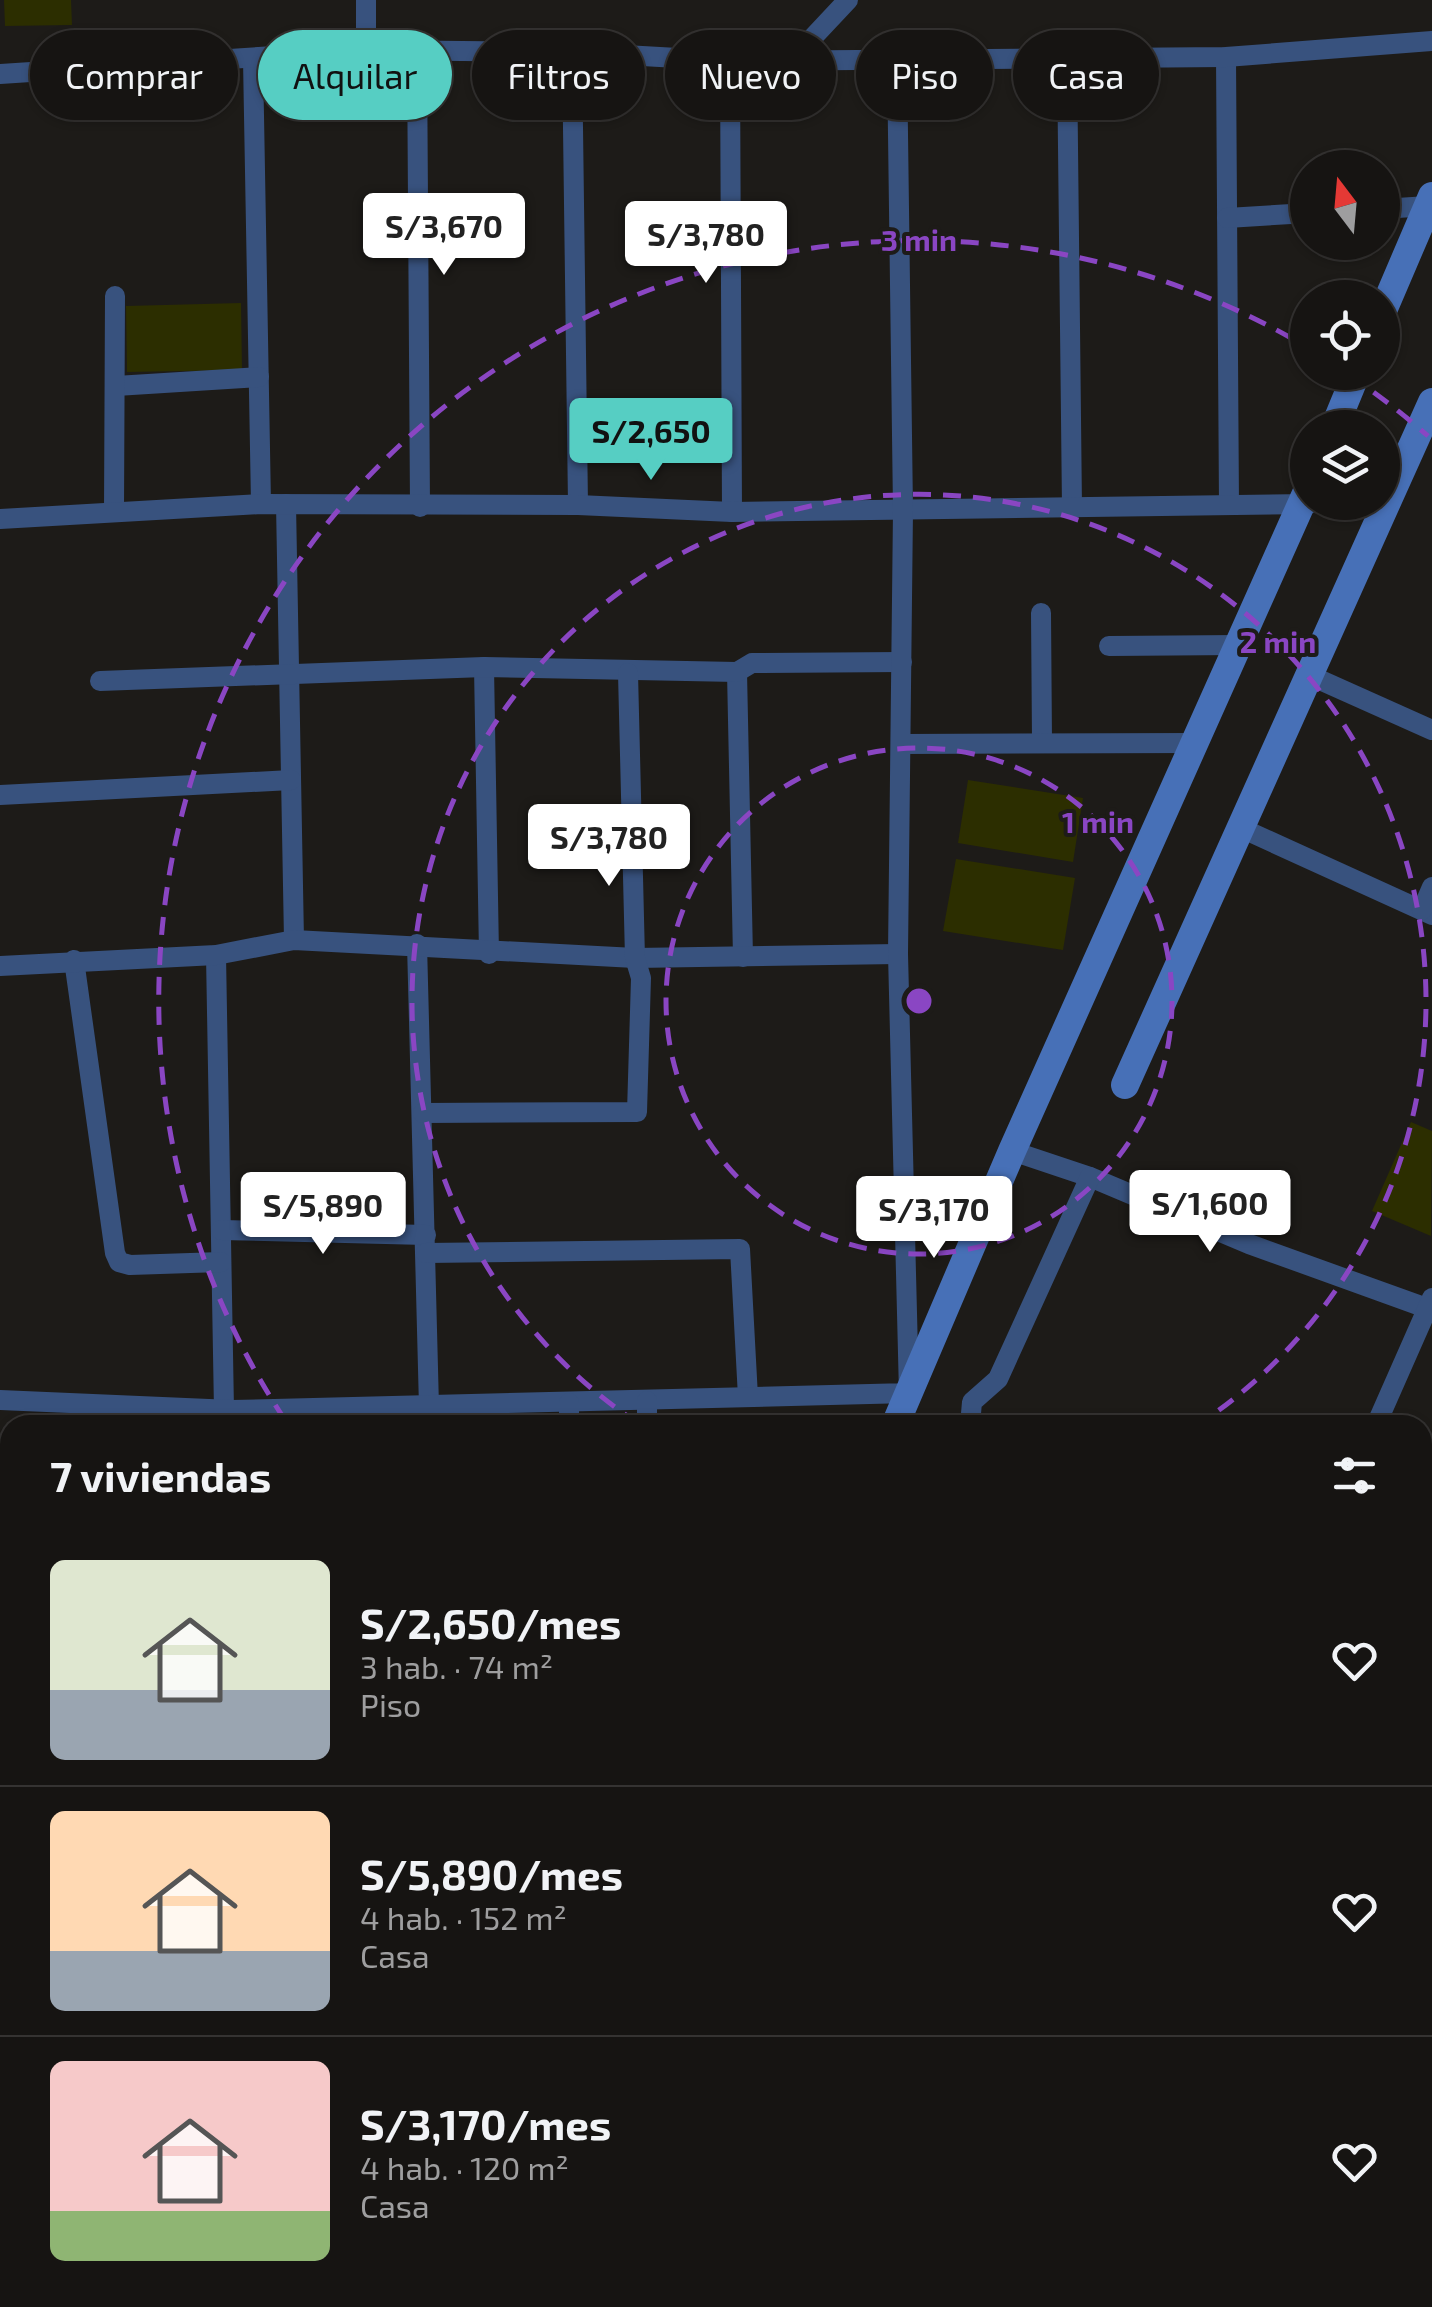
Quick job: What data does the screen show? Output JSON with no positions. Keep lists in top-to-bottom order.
{
  "north": "top",
  "page": {
    "chip": [
      "Comprar",
      "Alquilar",
      "Filtros",
      "Nuevo",
      "Piso",
      "Casa"
    ],
    "price": [
      "S/3,670",
      "S/3,780",
      "S/2,650",
      "S/3,780",
      "S/1,600",
      "S/5,890",
      "S/3,170"
    ],
    "heading": "7 viviendas",
    "list": [
      {
        "name": "S/2,650/mes",
        "note": "3 hab. · 74 m² · Piso"
      },
      {
        "name": "S/5,890/mes",
        "note": "4 hab. · 152 m² · Casa"
      },
      {
        "name": "S/3,170/mes",
        "note": "4 hab. · 120 m² · Casa"
      }
    ]
  },
  "rings": ["3 min", "2 min", "1 min"]
}
